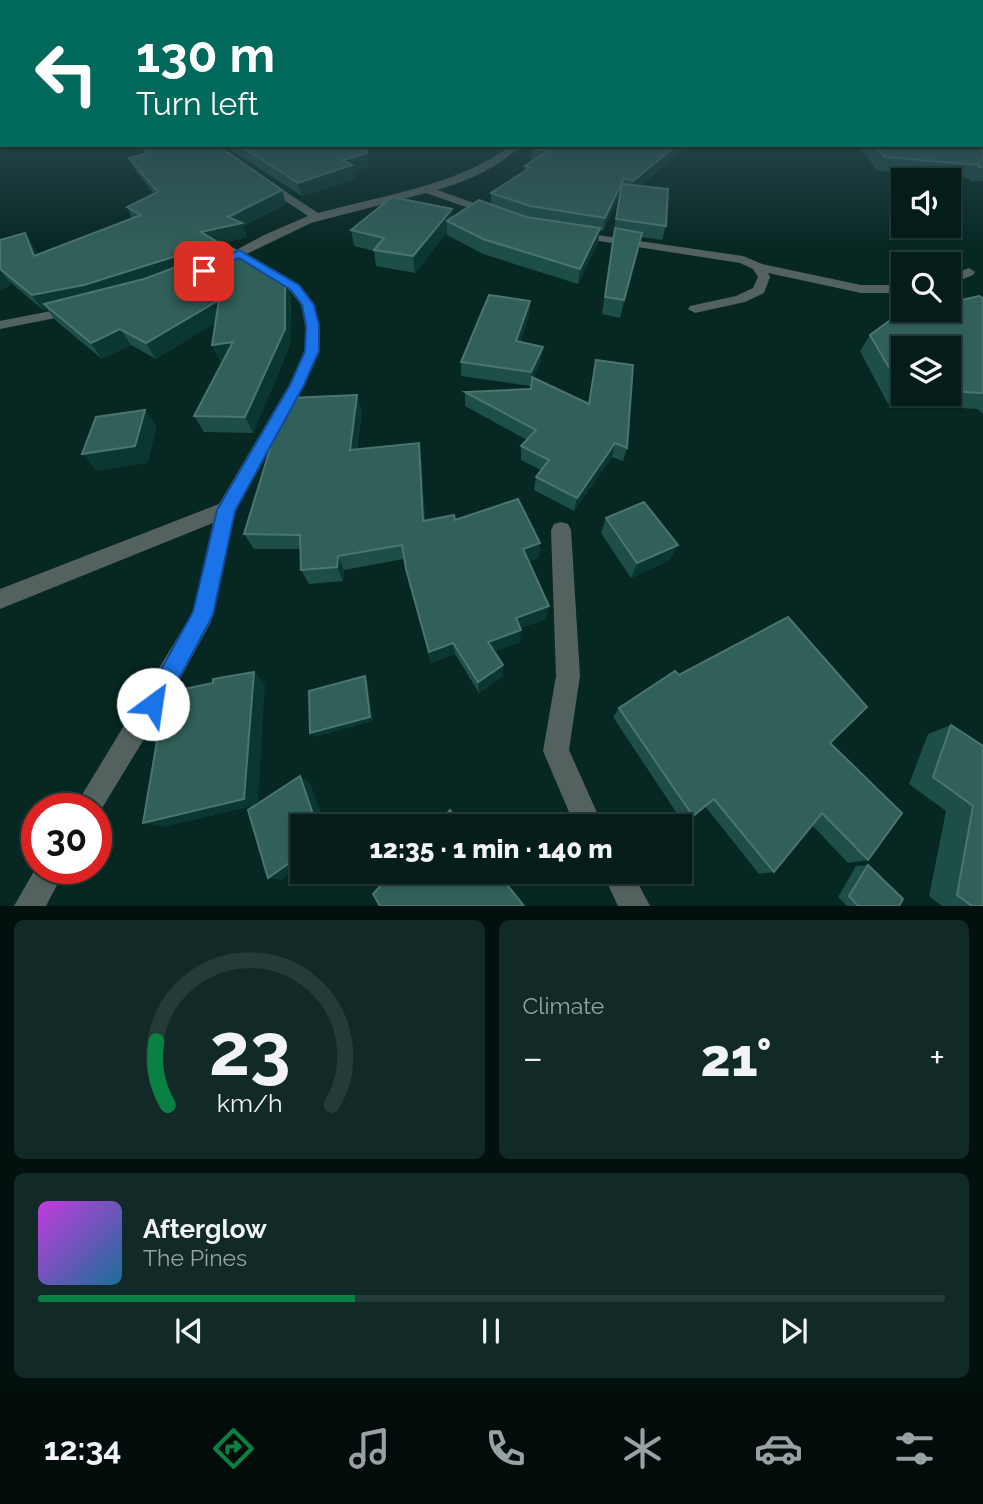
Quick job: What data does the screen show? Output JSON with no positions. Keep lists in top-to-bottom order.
{
  "page": {
    "turn": ["130 m", "Turn left"],
    "limit": "30",
    "trip": "12:35 · 1 min · 140 m",
    "tile": "Climate",
    "heat": ["−", "21°", "+"],
    "song": ["Afterglow", "The Pines"],
    "tabs": "12:34",
    "gauge": ["23", "km/h"]
  }
}
